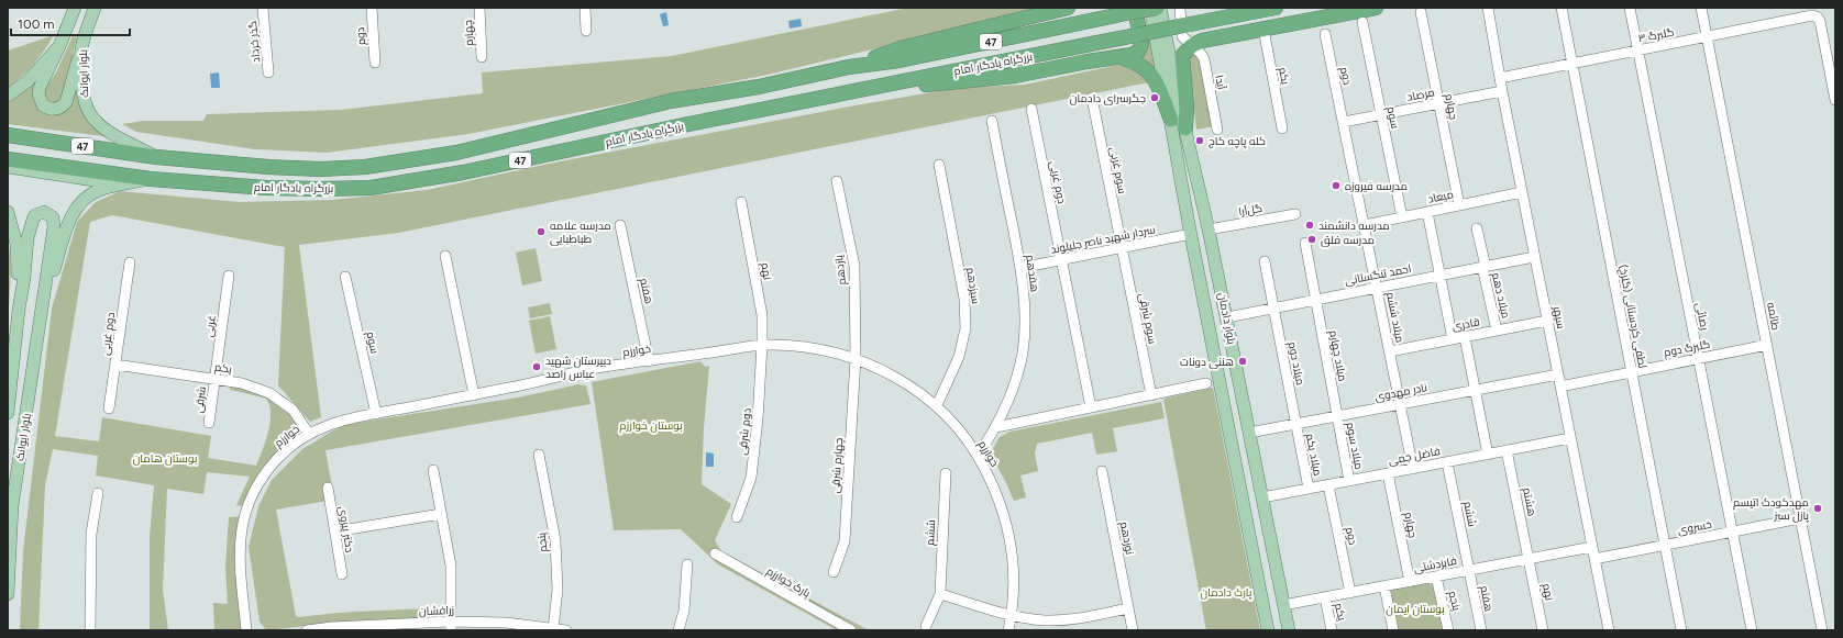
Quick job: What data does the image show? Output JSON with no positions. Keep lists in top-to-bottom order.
{
  "streets": {
    "highway": ["47", "بزرگراه یادگار امام"],
    "main road": ["بلوار ایوانک", "بلوار دادمان"],
    "street": [
      "چهارم",
      "گلبرگ ۳",
      "دوم",
      "گذر خرداد",
      "یکم",
      "آیدا",
      "مرصاد",
      "سوم",
      "سوم غربی",
      "دوم غربی",
      "میعاد",
      "گل‌آرا",
      "سردار شهید ناصر جلیلوند",
      "یازدهم",
      "نهم",
      "هفدهم",
      "احمد تنگستانی",
      "سیزدهم",
      "هفتم",
      "میلاد دهم",
      "لطفی کردستانی (گلرخ)",
      "رضائی",
      "طائمه",
      "میلاد ششم",
      "سپهر",
      "سوم شرقی",
      "قادری",
      "غربی",
      "گلبرگ دوم",
      "خوارزم",
      "میلاد چهارم",
      "میلاد دوم",
      "نادر مهدوی",
      "شرقی",
      "دوم شرقی",
      "میلاد سوم",
      "میلاد یکم",
      "فاضل جمی",
      "چهارم شرقی",
      "هشتم",
      "ششم",
      "خسروی",
      "دکتر پیروی",
      "نوزدهم",
      "پنجم",
      "فایزدشتی",
      "پارک خوارزم",
      "زرافشان"
    ]
  },
  "crossings": [
    ["چهارم", "مرصاد"],
    ["چهارم", "میعاد"],
    ["چهارم", "فاضل جمی"],
    ["چهارم", "فایزدشتی"],
    ["گلبرگ ۳", "لطفی کردستانی (گلرخ)"],
    ["گلبرگ ۳", "رضائی"],
    ["گلبرگ ۳", "طائمه"],
    ["گلبرگ ۳", "سپهر"],
    ["دوم", "مرصاد"],
    ["دوم", "میعاد"],
    ["دوم", "میلاد ششم"],
    ["دوم", "فاضل جمی"],
    ["دوم", "فایزدشتی"],
    ["بزرگراه یادگار امام", "بلوار ایوانک"],
    ["یکم", "دوم غربی"],
    ["یکم", "غربی"],
    ["یکم", "خوارزم"],
    ["یکم", "شرقی"],
    ["یکم", "فایزدشتی"],
    ["مرصاد", "سوم"],
    ["مرصاد", "سپهر"],
    ["سوم", "میعاد"],
    ["سوم", "خوارزم"],
    ["سوم غربی", "سردار شهید ناصر جلیلوند"],
    ["سوم غربی", "سوم شرقی"],
    ["دوم غربی", "سردار شهید ناصر جلیلوند"],
    ["میعاد", "میلاد ششم"],
    ["میعاد", "سپهر"],
    ["گل‌آرا", "بلوار دادمان"],
    ["سردار شهید ناصر جلیلوند", "هفدهم"],
    ["سردار شهید ناصر جلیلوند", "سوم شرقی"],
    ["سردار شهید ناصر جلیلوند", "بلوار دادمان"],
    ["یازدهم", "خوارزم"],
    ["یازدهم", "چهارم شرقی"],
    ["نهم", "خوارزم"],
    ["نهم", "دوم شرقی"],
    ["نهم", "هشتم"],
    ["نهم", "فایزدشتی"],
    ["هفدهم", "خوارزم"],
    ["احمد تنگستانی", "میلاد دهم"],
    ["احمد تنگستانی", "میلاد ششم"],
    ["احمد تنگستانی", "سپهر"],
    ["احمد تنگستانی", "بلوار دادمان"],
    ["احمد تنگستانی", "میلاد چهارم"],
    ["احمد تنگستانی", "میلاد دوم"],
    ["سیزدهم", "خوارزم"],
    ["هفتم", "خوارزم"],
    ["هفتم", "ششم"],
    ["هفتم", "فایزدشتی"],
    ["میلاد دهم", "قادری"],
    ["لطفی کردستانی (گلرخ)", "گلبرگ دوم"],
    ["لطفی کردستانی (گلرخ)", "خسروی"],
    ["رضائی", "گلبرگ دوم"],
    ["رضائی", "خسروی"],
    ["طائمه", "گلبرگ دوم"],
    ["طائمه", "خسروی"],
    ["میلاد ششم", "قادری"],
    ["سپهر", "قادری"],
    ["سپهر", "گلبرگ دوم"],
    ["سپهر", "نادر مهدوی"],
    ["سپهر", "فاضل جمی"],
    ["سپهر", "خسروی"],
    ["سپهر", "فایزدشتی"],
    ["بلوار دادمان", "نادر مهدوی"],
    ["بلوار دادمان", "فاضل جمی"],
    ["بلوار دادمان", "فایزدشتی"],
    ["غربی", "شرقی"],
    ["خوارزم", "دوم شرقی"],
    ["خوارزم", "چهارم شرقی"],
    ["میلاد چهارم", "نادر مهدوی"],
    ["میلاد چهارم", "میلاد سوم"],
    ["میلاد دوم", "نادر مهدوی"],
    ["میلاد دوم", "میلاد یکم"],
    ["نادر مهدوی", "میلاد سوم"],
    ["نادر مهدوی", "میلاد یکم"],
    ["میلاد سوم", "فاضل جمی"],
    ["میلاد یکم", "فاضل جمی"],
    ["فاضل جمی", "هشتم"],
    ["فاضل جمی", "ششم"],
    ["هشتم", "فایزدشتی"],
    ["ششم", "فایزدشتی"],
    ["پنجم", "فایزدشتی"],
    ["پنجم", "زرافشان"]
  ],
  "parks": [
    "بوستان خوارزم",
    "بوستان هامان",
    "پارک دادمان",
    "بوستان ایمان"
  ],
  "places": [
    "جگرسرای دادمان",
    "کله پاچه کاج",
    "مدرسه فیروزه",
    "مدرسه دانشمند",
    "مدرسه علامه طباطبایی",
    "مدرسه فلق",
    "هننی دونات",
    "دبیرستان شهید عباس راصد",
    "مهدکودک اتیسم پازل سبز"
  ],
  "scale_bar": "100 m"
}
